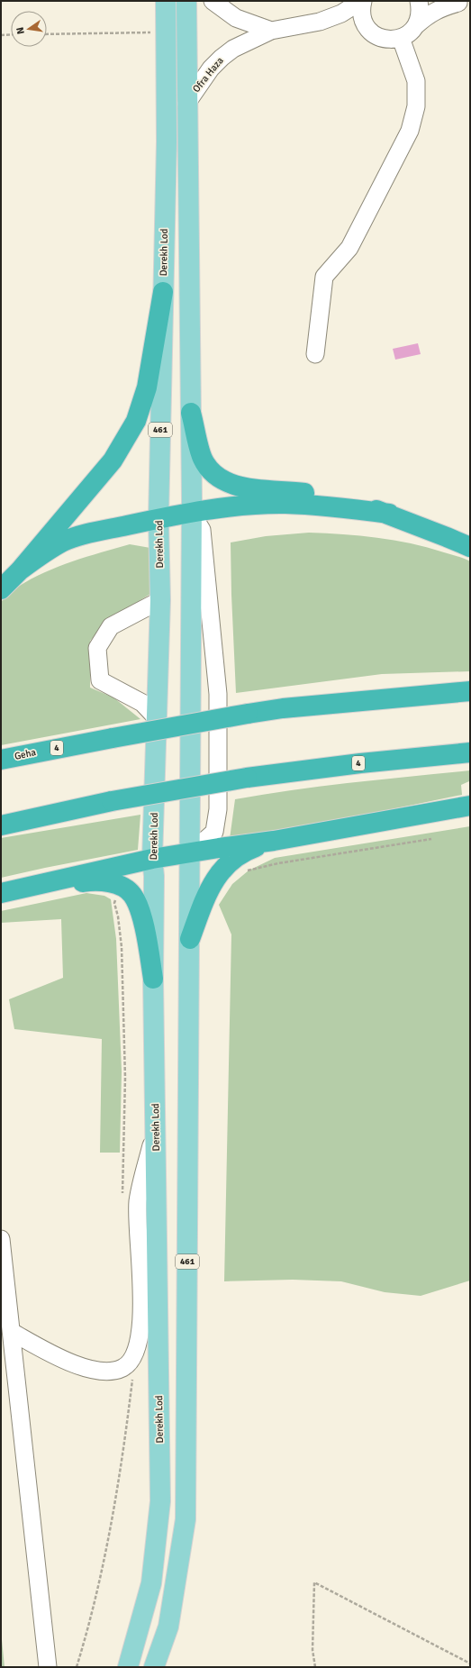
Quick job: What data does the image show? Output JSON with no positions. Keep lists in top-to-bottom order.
{
  "streets": {
    "highway": ["4", "Geha"],
    "main road": ["Derekh Lod", "461"],
    "street": ["Ofra Haza"]
  },
  "crossings": [
    ["Ofra Haza", "461"]
  ],
  "north": "left"
}
